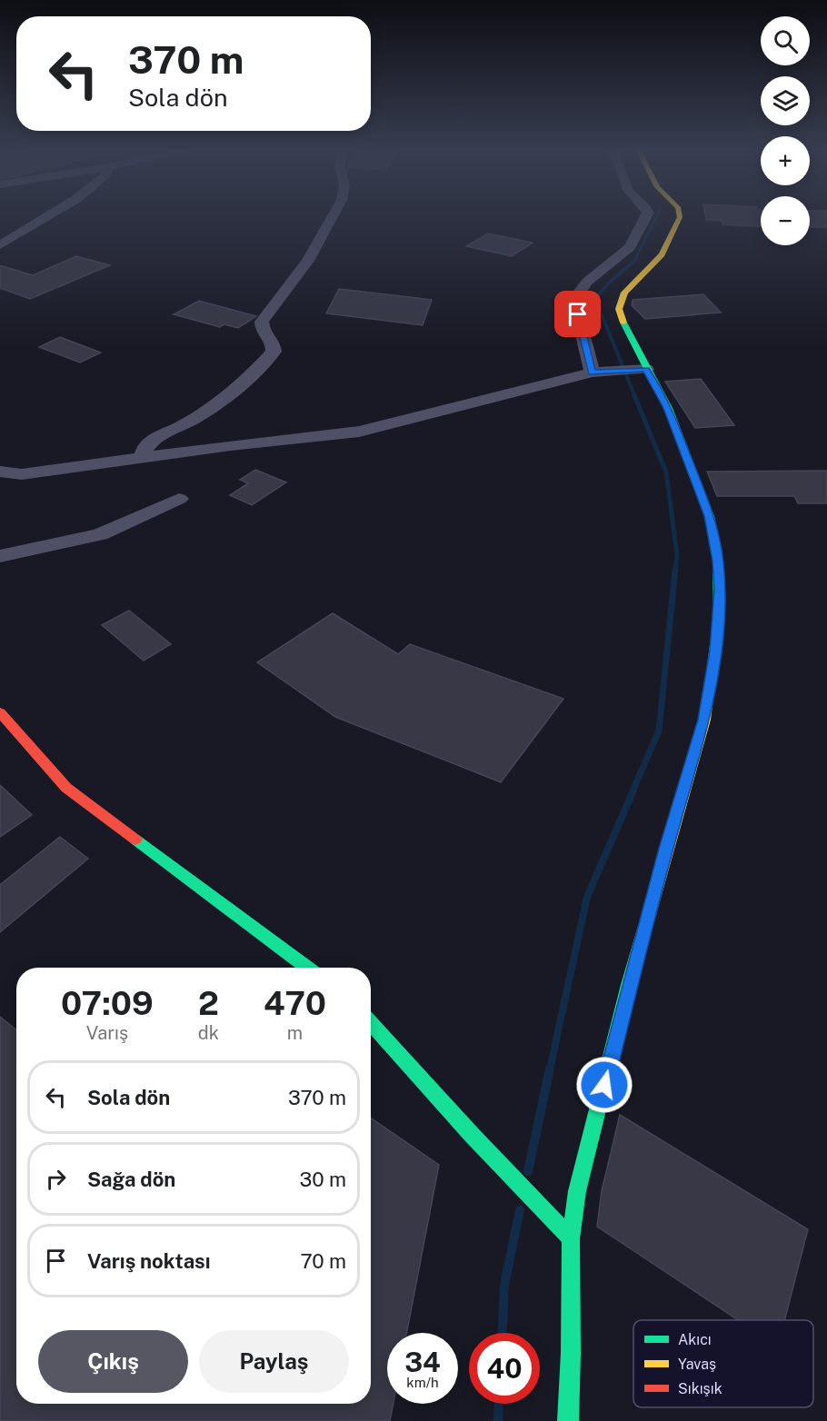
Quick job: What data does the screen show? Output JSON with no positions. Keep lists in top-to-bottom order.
{
  "legend": ["Akıcı", "Yavaş", "Sıkışık"],
  "page": {
    "map_buttons": ["+", "−"],
    "turn": ["370 m", "Sola dön"],
    "eta": [
      "07:09",
      "Varış",
      "2",
      "dk",
      "470",
      "m"
    ],
    "list": [
      {
        "name": "Sola dön",
        "value": "370 m"
      },
      {
        "name": "Sağa dön",
        "value": "30 m"
      },
      {
        "name": "Varış noktası",
        "value": "70 m"
      }
    ],
    "buttons": ["Çıkış", "Paylaş"],
    "speed": "34 km/h",
    "limit": "40"
  }
}
